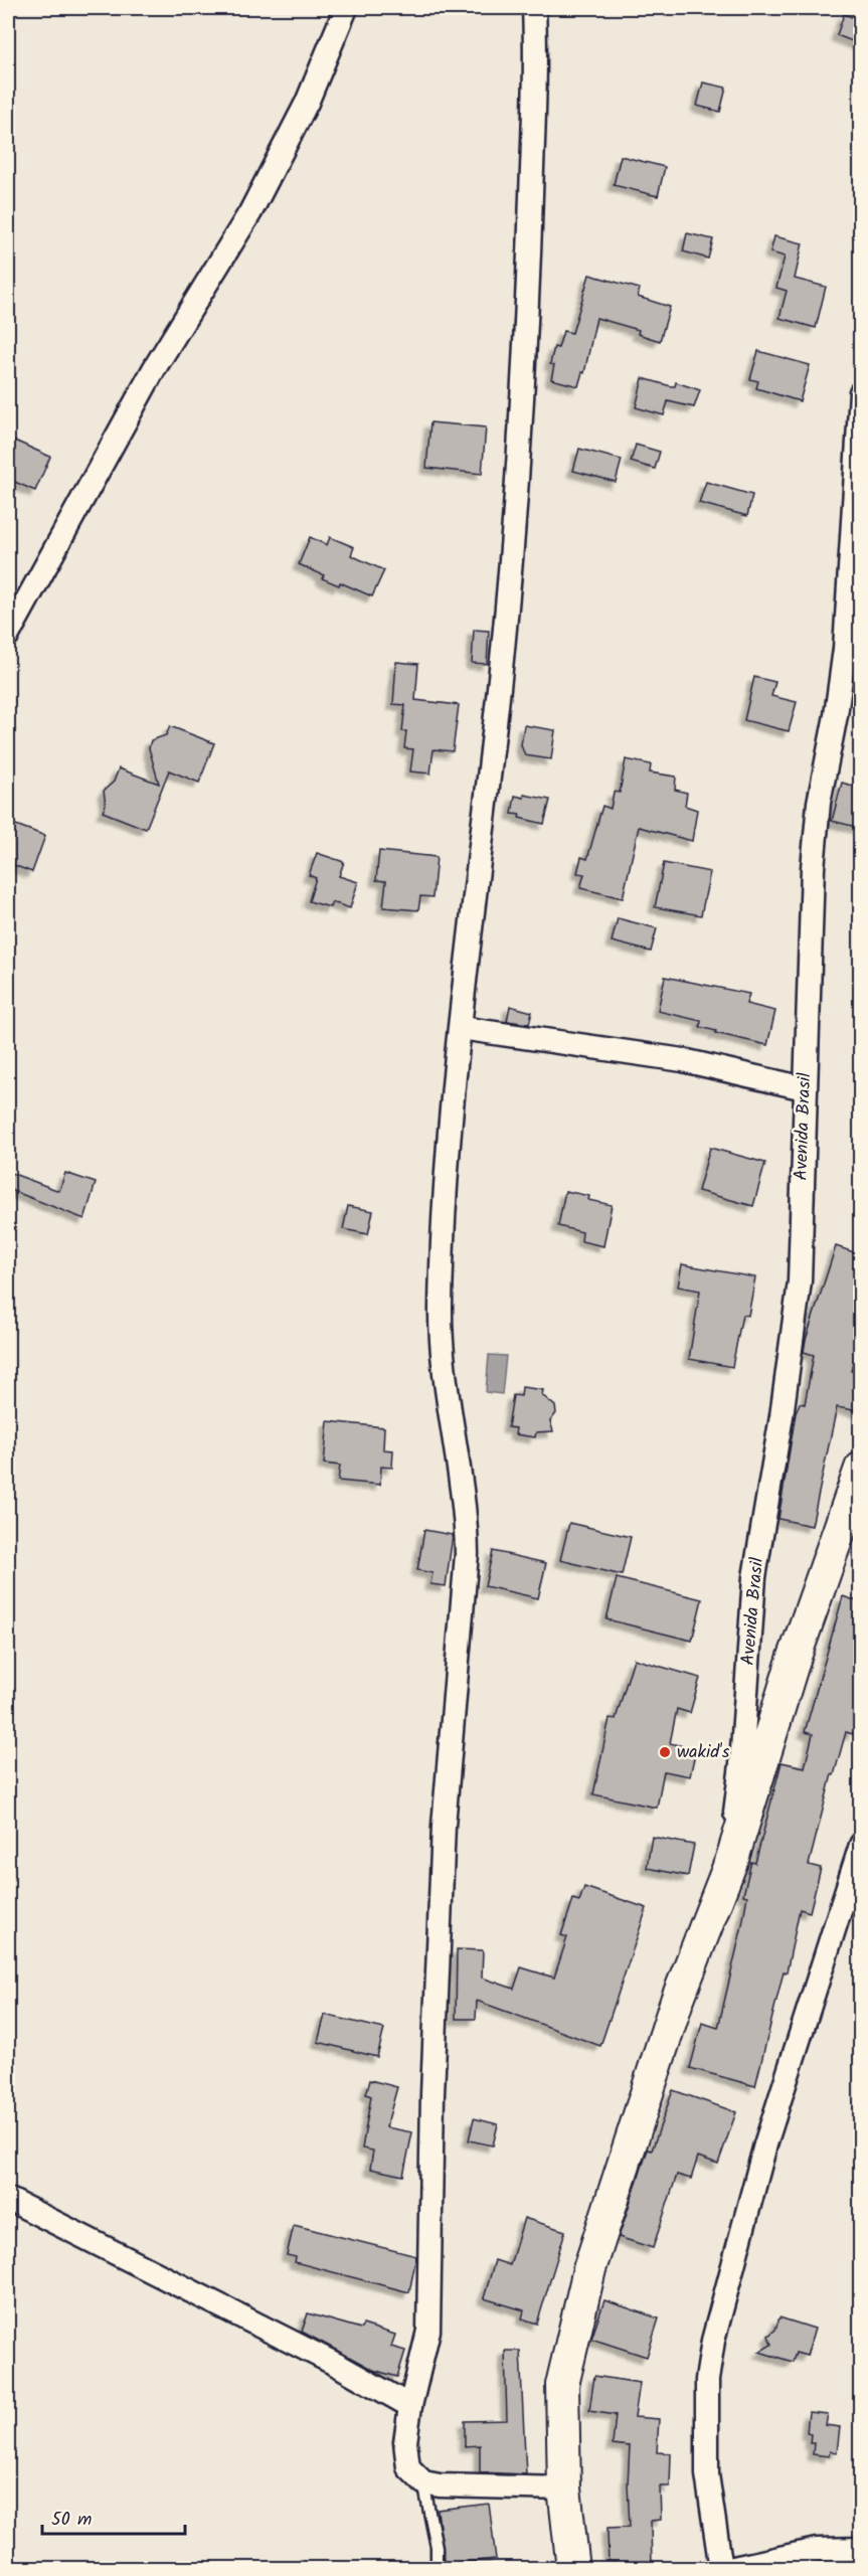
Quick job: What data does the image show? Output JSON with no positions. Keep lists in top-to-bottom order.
{
  "streets": {
    "street": ["Avenida Brasil"]
  },
  "places": ["wakid's"],
  "scale_bar": "50 m"
}
